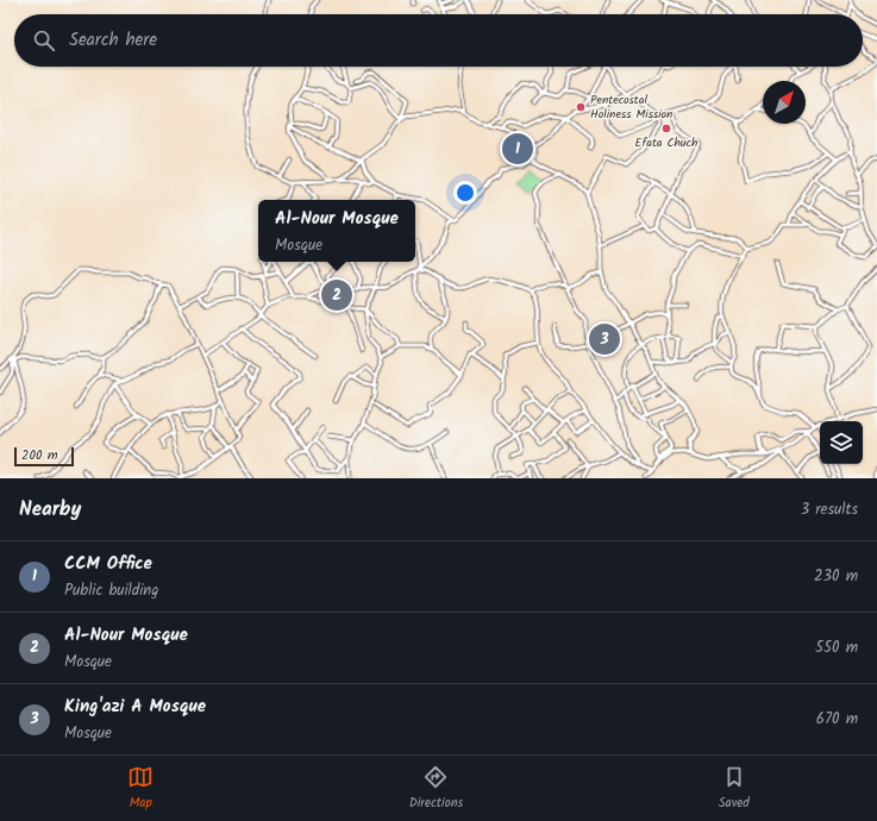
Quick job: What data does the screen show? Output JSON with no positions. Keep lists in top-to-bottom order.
{
  "places": ["Pentecostal Holiness Mission", "Efata Chuch"],
  "scale_bar": "200 m",
  "north": "top right",
  "page": {
    "search": "Search here",
    "pins": ["1", "2", "3"],
    "popup": ["Al-Nour Mosque", "Mosque"],
    "scale": "200 m",
    "heading": ["Nearby", "3 results"],
    "list": [
      {
        "mark": "1",
        "name": "CCM Office",
        "note": "Public building",
        "value": "230 m"
      },
      {
        "mark": "2",
        "name": "Al-Nour Mosque",
        "note": "Mosque",
        "value": "550 m"
      },
      {
        "mark": "3",
        "name": "King'azi A Mosque",
        "note": "Mosque",
        "value": "670 m"
      }
    ],
    "nav": ["Map", "Directions", "Saved"]
  }
}
